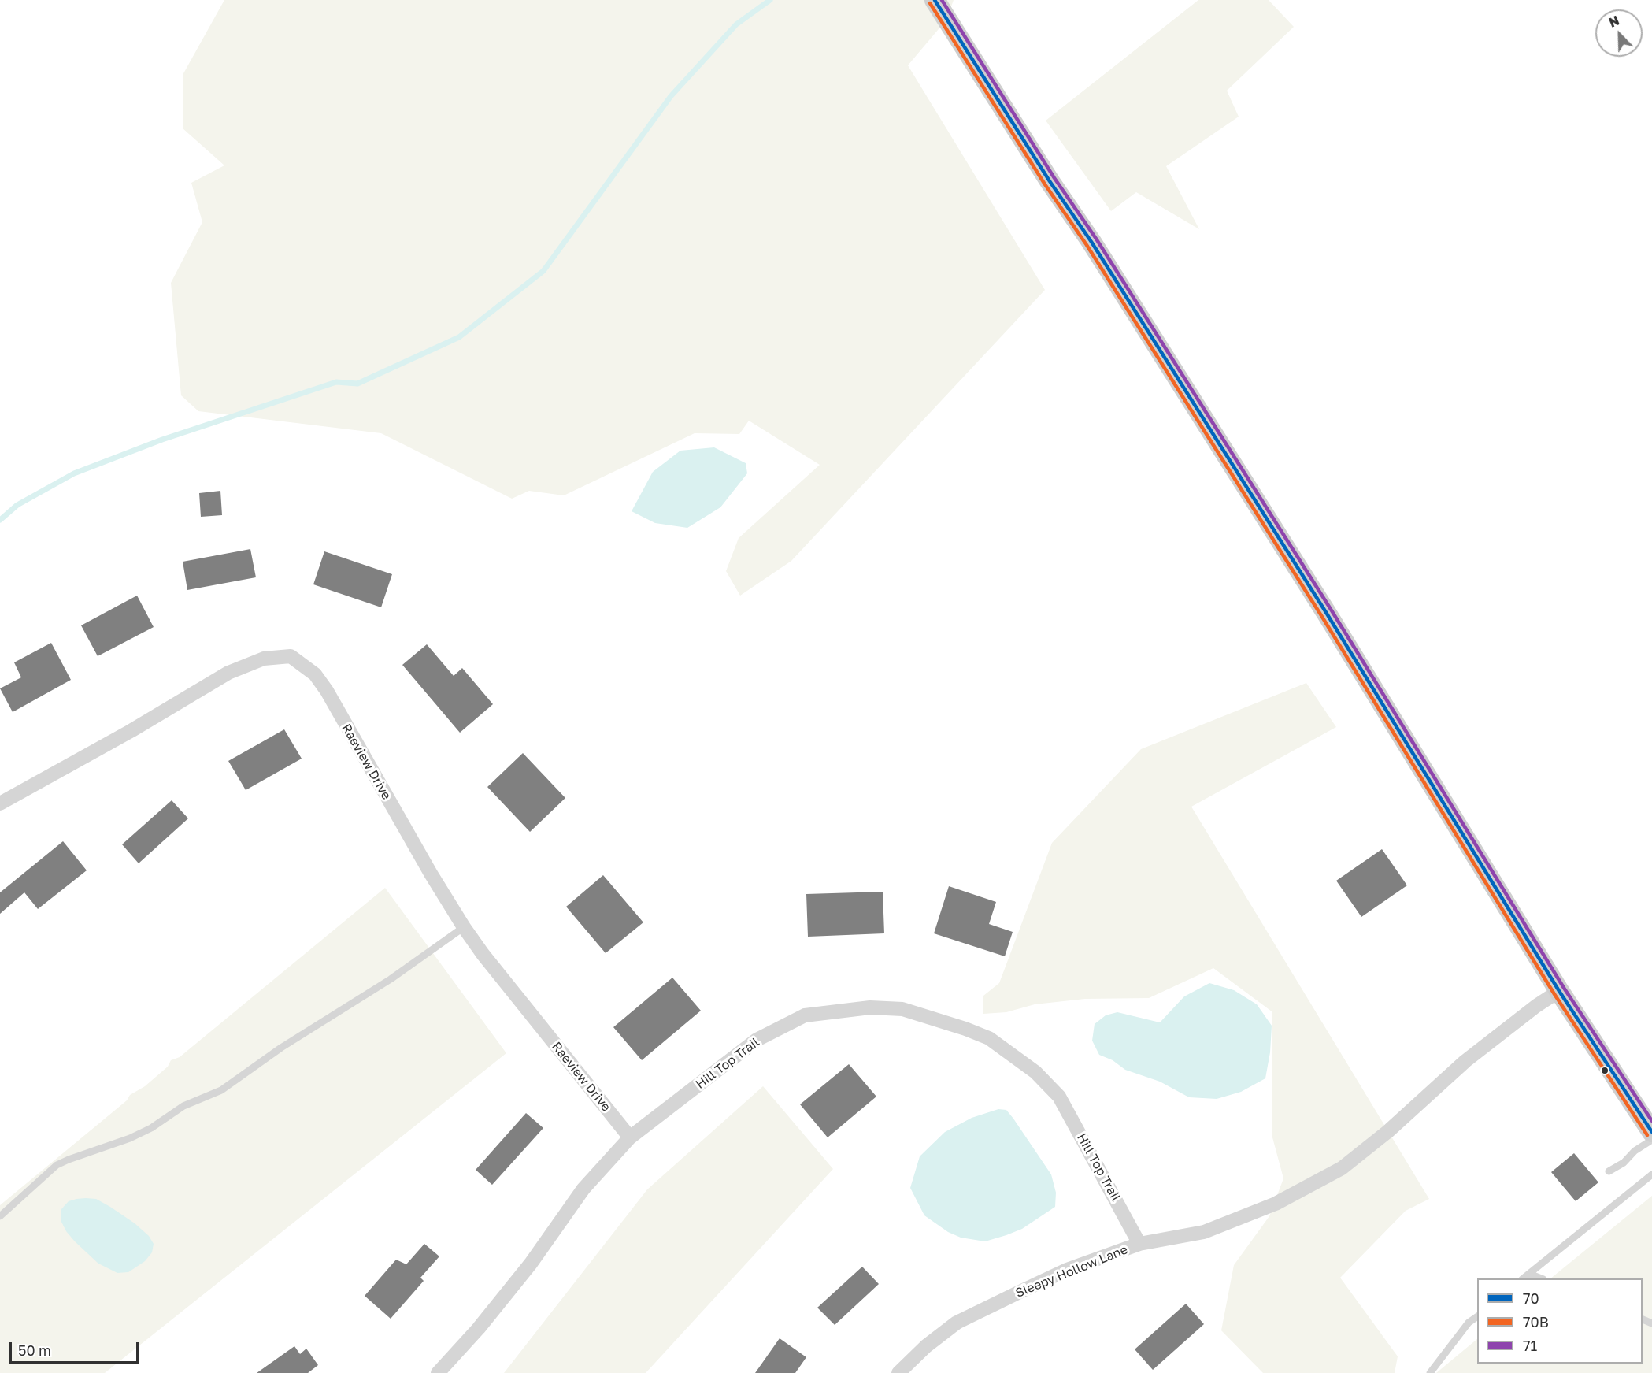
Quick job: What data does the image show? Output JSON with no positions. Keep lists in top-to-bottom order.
{
  "streets": {
    "street": ["Raeview Drive", "Hill Top Trail", "Sleepy Hollow Lane"]
  },
  "crossings": [
    ["Raeview Drive", "Hill Top Trail"],
    ["Hill Top Trail", "Sleepy Hollow Lane"]
  ],
  "lines": ["transit line 70", "transit line 71", "transit line 70B"],
  "legend": ["70", "70B", "71"],
  "scale_bar": "50 m",
  "north": "top left"
}
